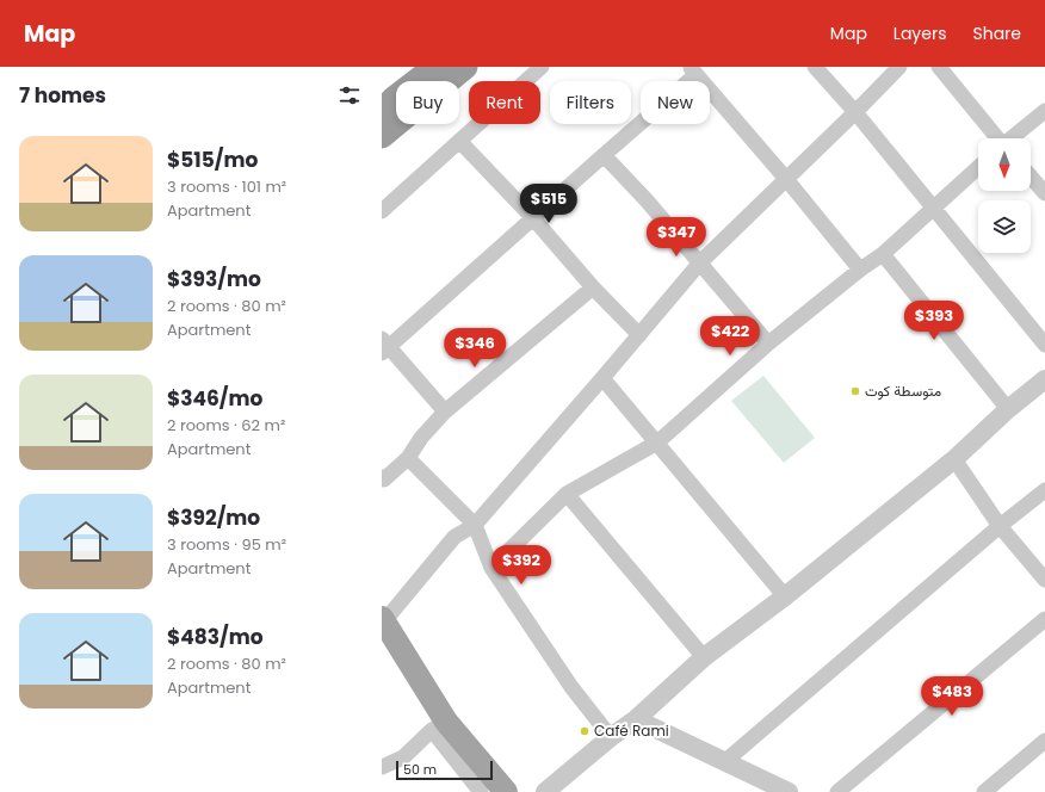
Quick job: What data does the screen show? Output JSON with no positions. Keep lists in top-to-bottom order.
{
  "places": ["متوسطة كوت", "Café Rami"],
  "scale_bar": "50 m",
  "north": "bottom",
  "page": {
    "header": "Map",
    "nav": ["Map", "Layers", "Share"],
    "heading": "7 homes",
    "chip": [
      "Buy",
      "Rent",
      "Filters",
      "New"
    ],
    "list": [
      {
        "name": "$515/mo",
        "note": "3 rooms · 101 m² · Apartment"
      },
      {
        "name": "$393/mo",
        "note": "2 rooms · 80 m² · Apartment"
      },
      {
        "name": "$346/mo",
        "note": "2 rooms · 62 m² · Apartment"
      },
      {
        "name": "$392/mo",
        "note": "3 rooms · 95 m² · Apartment"
      },
      {
        "name": "$483/mo",
        "note": "2 rooms · 80 m² · Apartment"
      }
    ],
    "price": [
      "$515",
      "$347",
      "$393",
      "$422",
      "$346",
      "$392",
      "$483"
    ],
    "scale": "50 m"
  }
}
